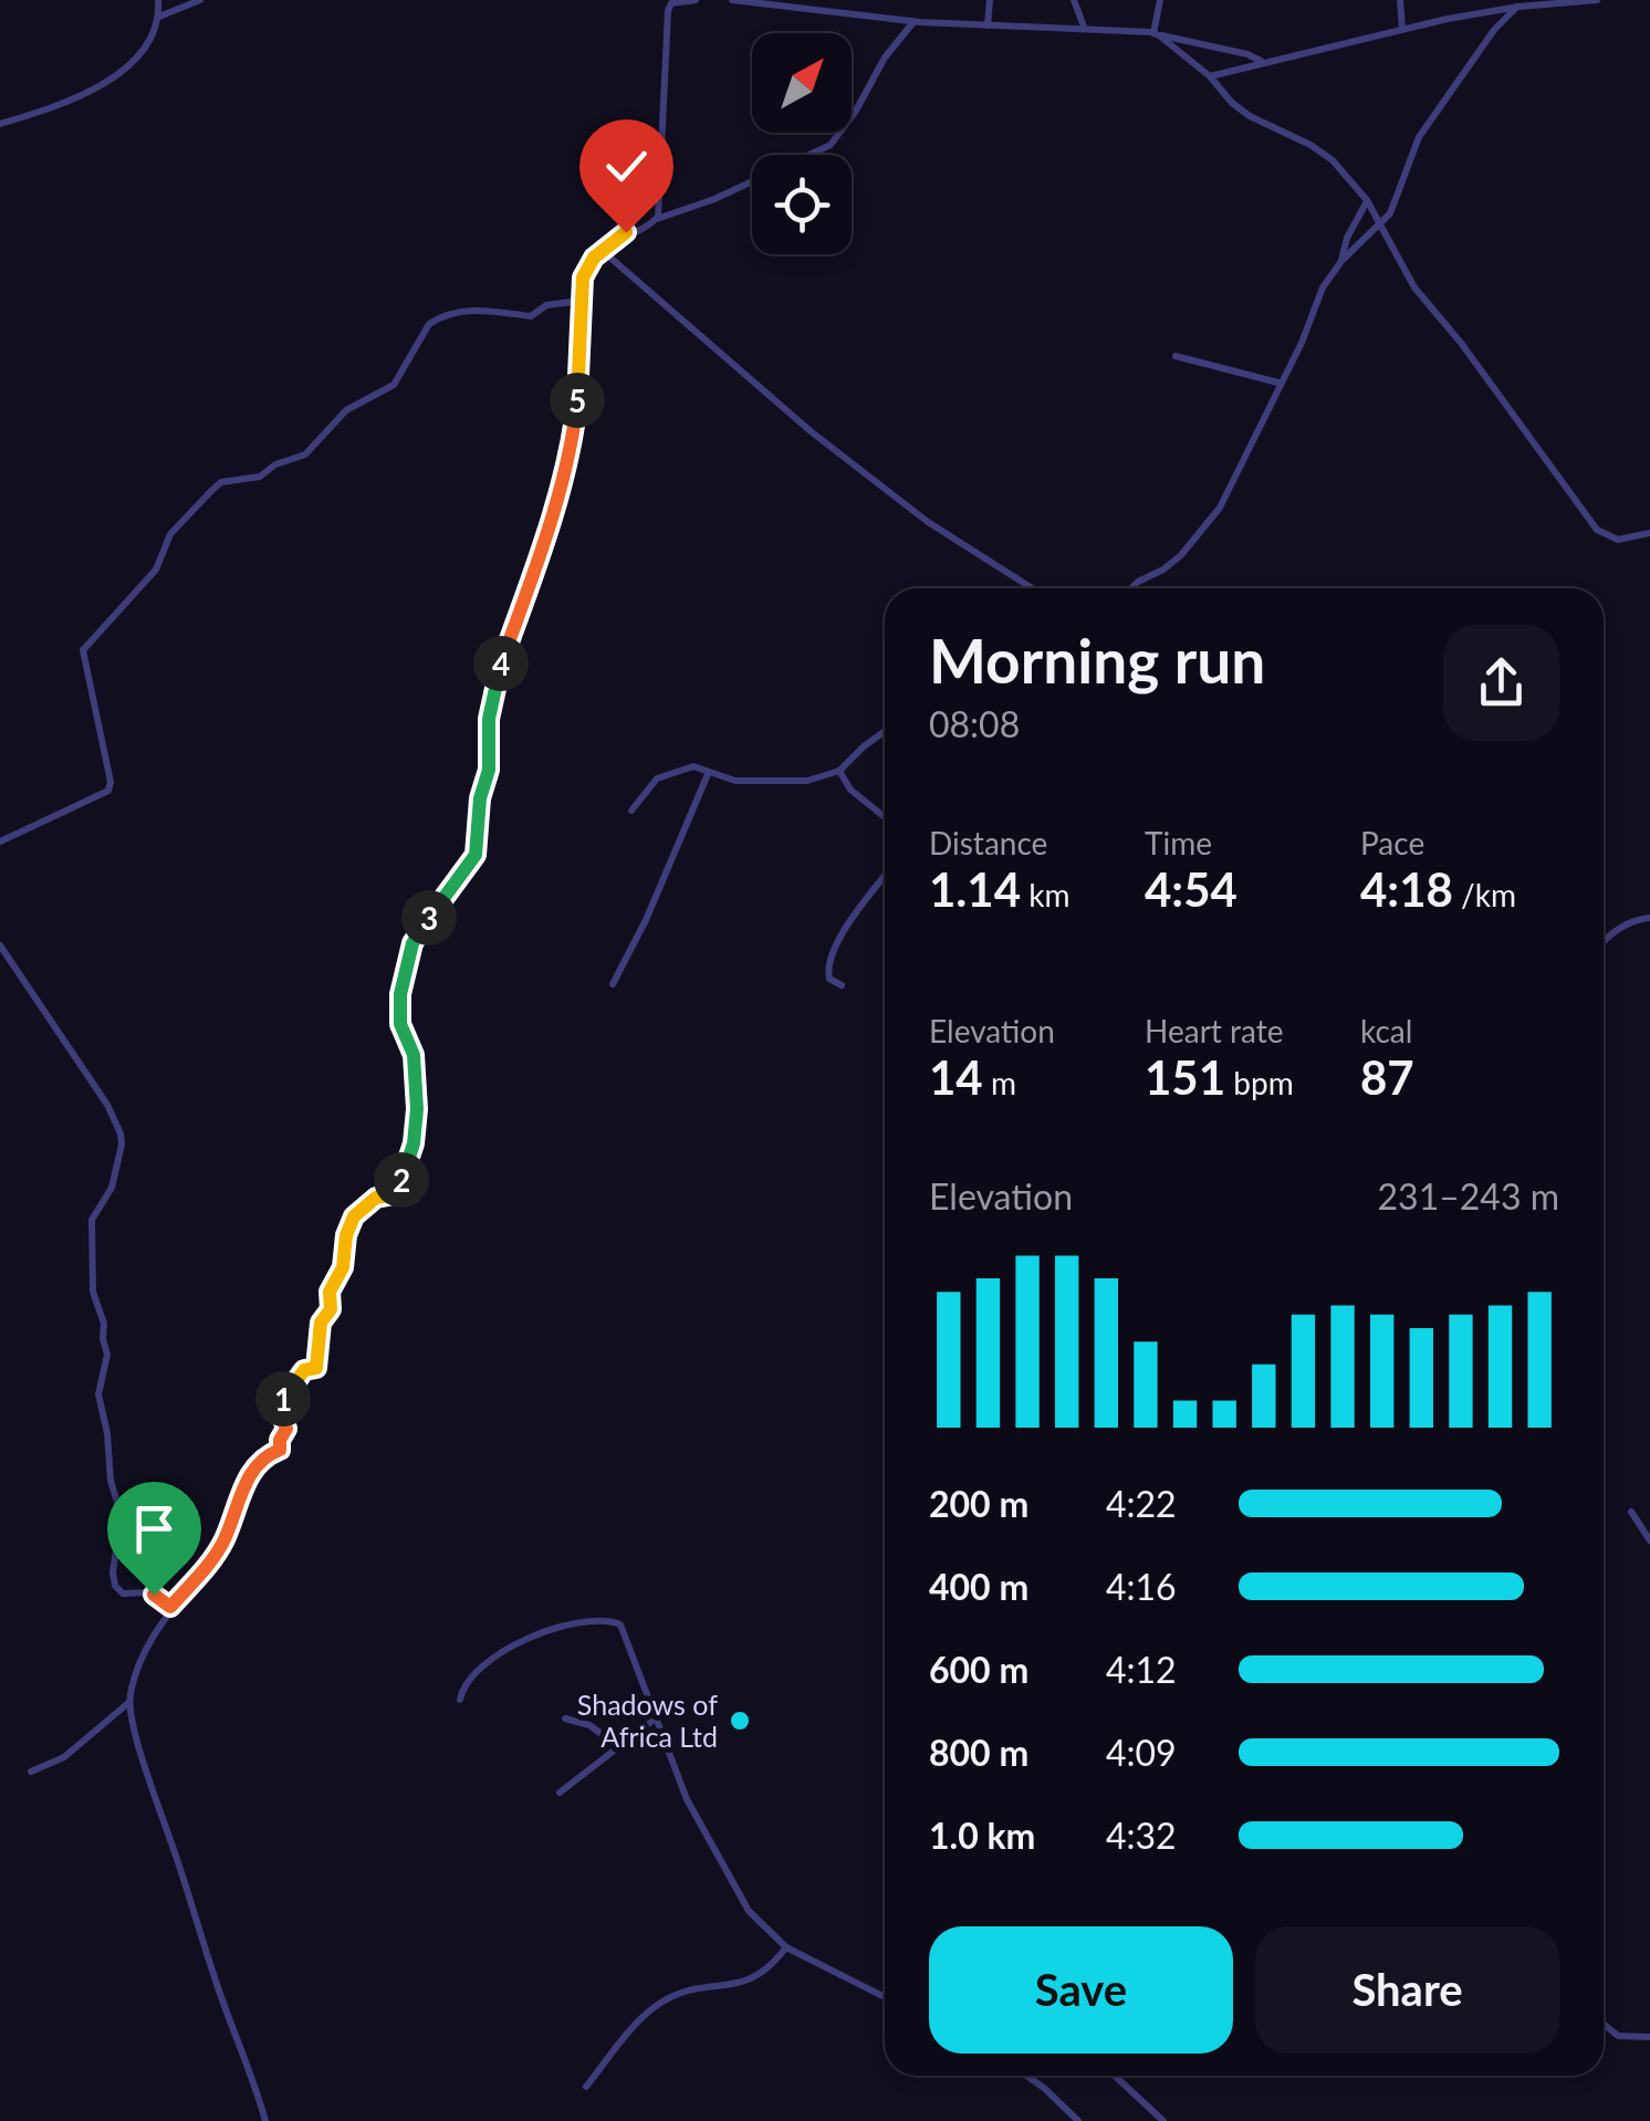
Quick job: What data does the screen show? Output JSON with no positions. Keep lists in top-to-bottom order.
{
  "places": ["Shadows of Africa Ltd"],
  "north": "top right",
  "page": {
    "pins": [
      "5",
      "4",
      "3",
      "2",
      "1"
    ],
    "heading": ["Morning run", "08:08"],
    "stats": [
      ["Distance", "1.14 km"],
      ["Time", "4:54"],
      ["Pace", "4:18 /km"],
      ["Elevation", "14 m"],
      ["Heart rate", "151 bpm"],
      ["kcal", "87"]
    ],
    "chart": ["Elevation", "231–243 m"],
    "list": [
      {
        "name": "200 m",
        "note": "4:22"
      },
      {
        "name": "400 m",
        "note": "4:16"
      },
      {
        "name": "600 m",
        "note": "4:12"
      },
      {
        "name": "800 m",
        "note": "4:09"
      },
      {
        "name": "1.0 km",
        "note": "4:32"
      }
    ],
    "buttons": ["Save", "Share"]
  }
}
